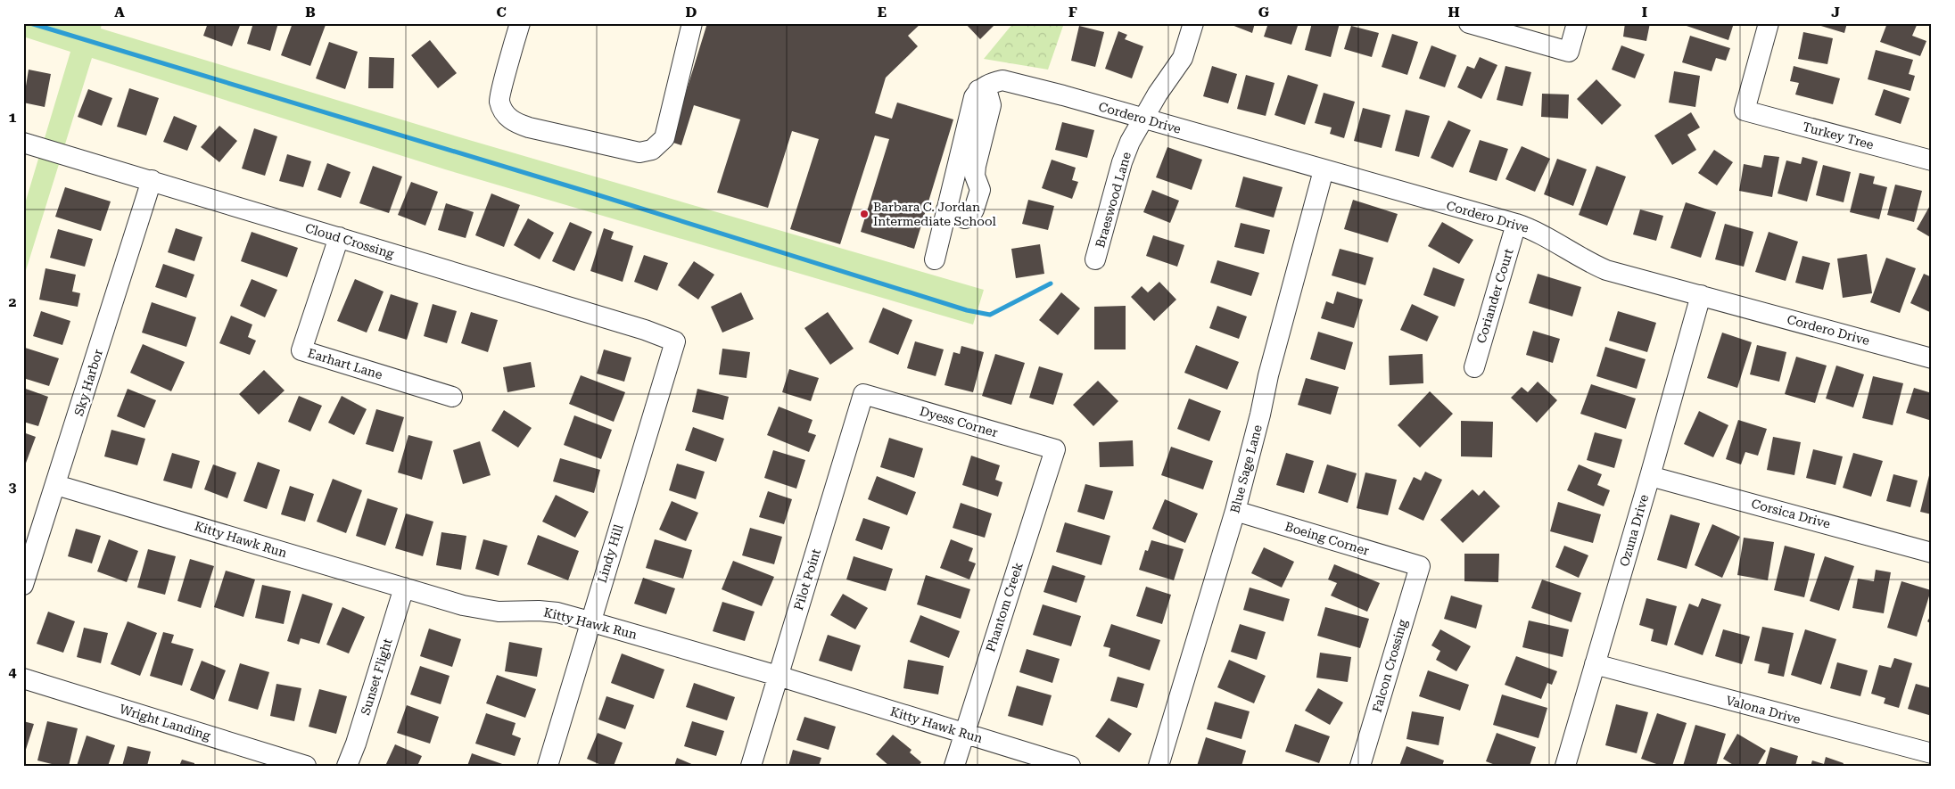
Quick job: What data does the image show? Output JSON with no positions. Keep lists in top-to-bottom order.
{
  "streets": {
    "street": [
      "Cordero Drive",
      "Turkey Tree",
      "Braeswood Lane",
      "Cloud Crossing",
      "Coriander Court",
      "Earhart Lane",
      "Sky Harbor",
      "Dyess Corner",
      "Blue Sage Lane",
      "Corsica Drive",
      "Ozuna Drive",
      "Boeing Corner",
      "Kitty Hawk Run",
      "Lindy Hill",
      "Pilot Point",
      "Phantom Creek",
      "Falcon Crossing",
      "Sunset Flight",
      "Valona Drive",
      "Wright Landing"
    ]
  },
  "crossings": [
    ["Cordero Drive", "Braeswood Lane"],
    ["Cordero Drive", "Coriander Court"],
    ["Cordero Drive", "Blue Sage Lane"],
    ["Cordero Drive", "Ozuna Drive"],
    ["Cloud Crossing", "Earhart Lane"],
    ["Cloud Crossing", "Sky Harbor"],
    ["Cloud Crossing", "Lindy Hill"],
    ["Sky Harbor", "Kitty Hawk Run"],
    ["Dyess Corner", "Pilot Point"],
    ["Dyess Corner", "Phantom Creek"],
    ["Blue Sage Lane", "Boeing Corner"],
    ["Corsica Drive", "Ozuna Drive"],
    ["Ozuna Drive", "Valona Drive"],
    ["Boeing Corner", "Falcon Crossing"],
    ["Kitty Hawk Run", "Lindy Hill"],
    ["Kitty Hawk Run", "Pilot Point"],
    ["Kitty Hawk Run", "Phantom Creek"],
    ["Kitty Hawk Run", "Sunset Flight"]
  ],
  "places": ["Barbara C. Jordan Intermediate School"],
  "grid": {
    "columns": [
      "A",
      "B",
      "C",
      "D",
      "E",
      "F",
      "G",
      "H",
      "I",
      "J"
    ],
    "rows": [
      "1",
      "2",
      "3",
      "4"
    ]
  }
}
